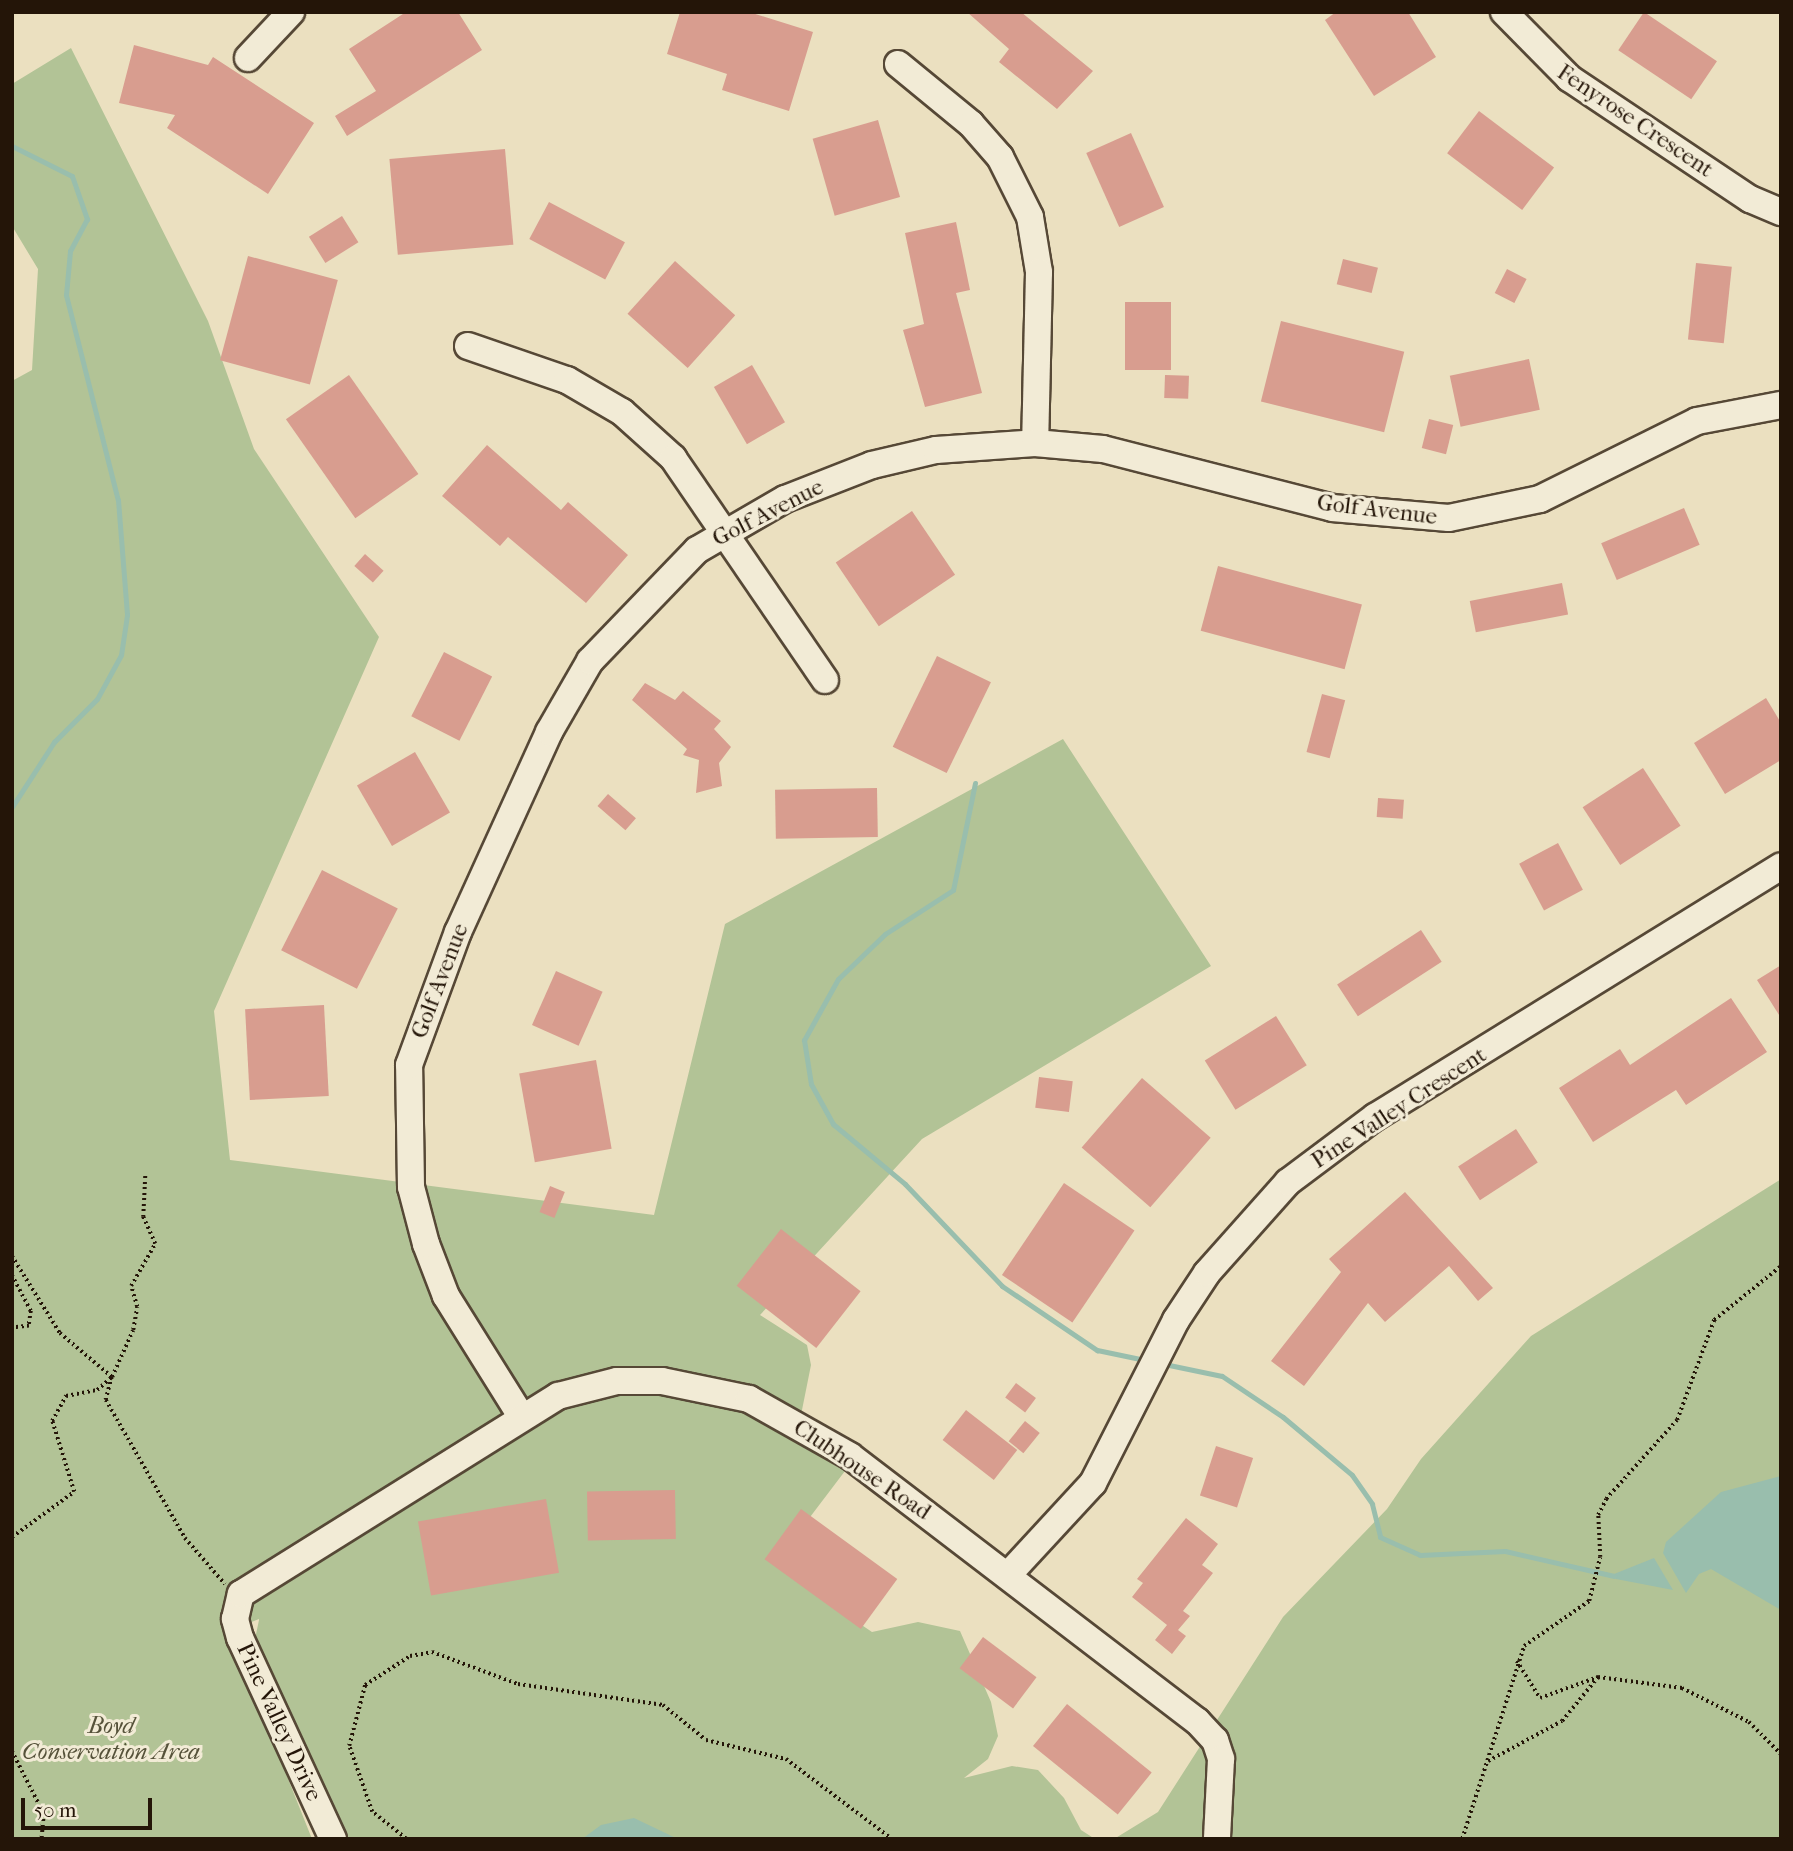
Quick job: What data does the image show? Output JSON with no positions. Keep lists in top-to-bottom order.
{
  "streets": {
    "street": [
      "Fenyrose Crescent",
      "Golf Avenue",
      "Pine Valley Crescent",
      "Clubhouse Road",
      "Pine Valley Drive"
    ]
  },
  "crossings": [
    ["Golf Avenue", "Clubhouse Road"],
    ["Pine Valley Crescent", "Clubhouse Road"],
    ["Clubhouse Road", "Pine Valley Drive"]
  ],
  "parks": ["Boyd Conservation Area"],
  "scale_bar": "50 m"
}
